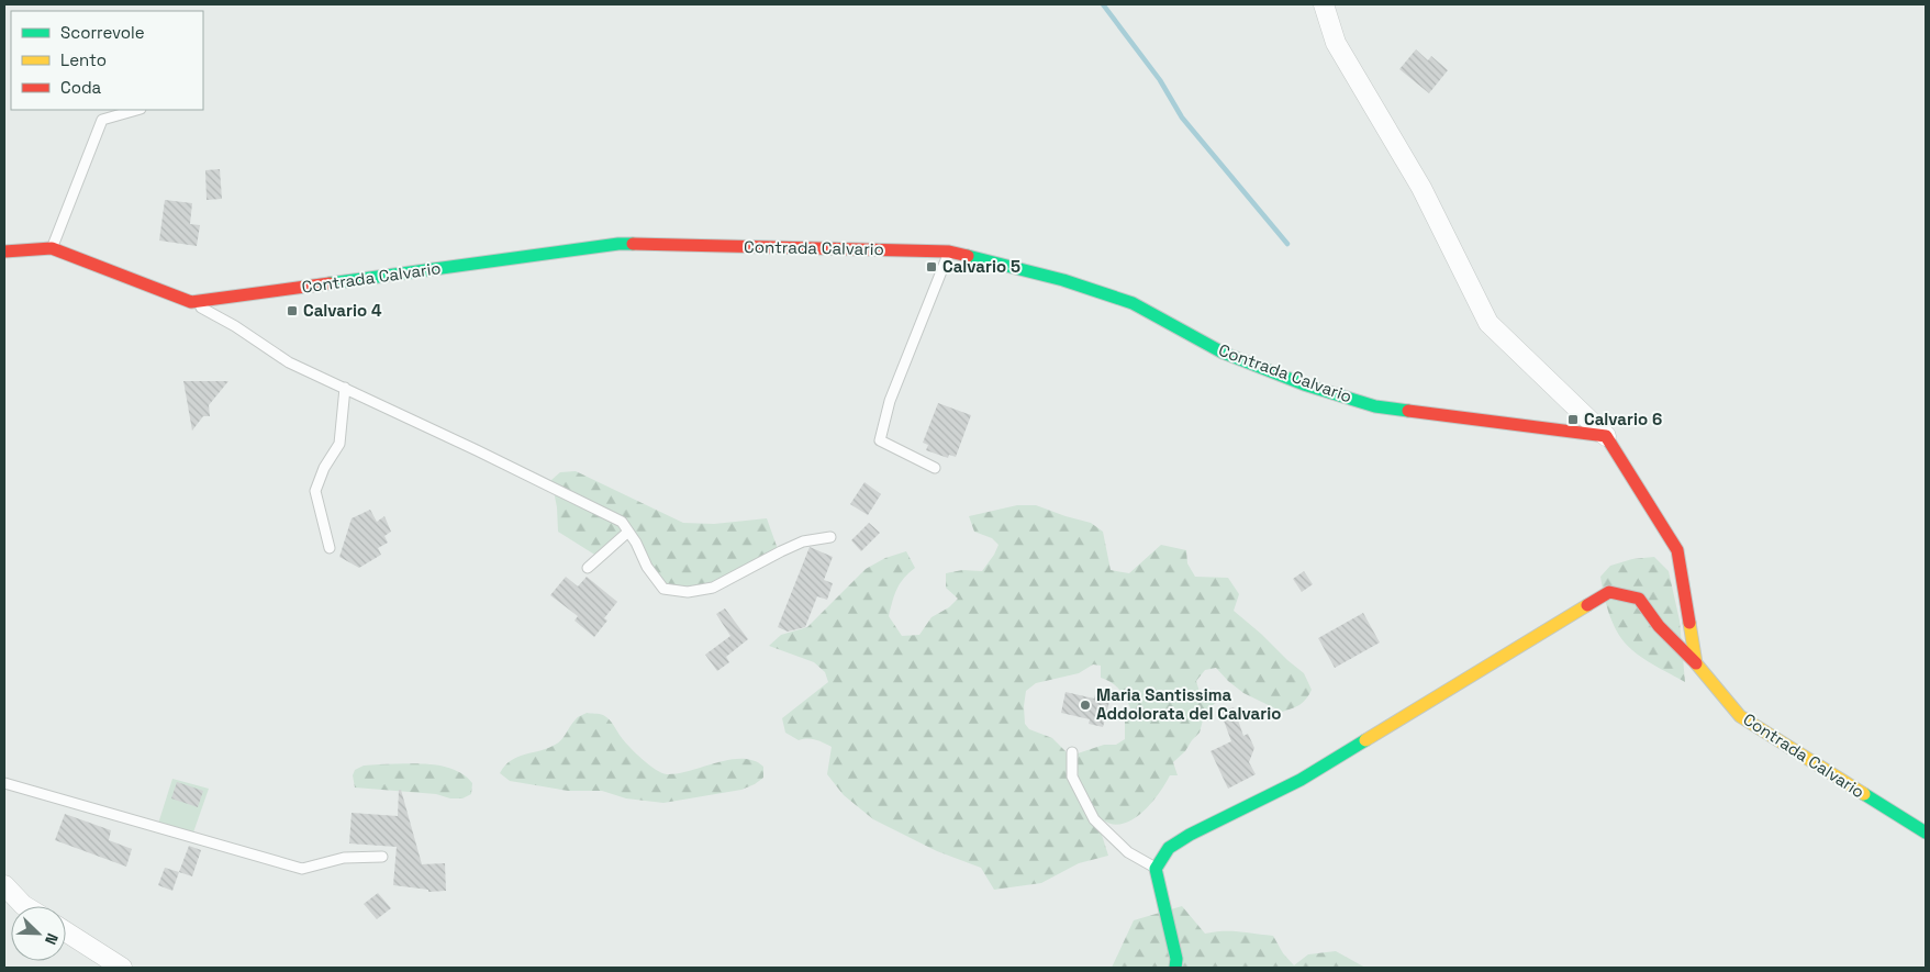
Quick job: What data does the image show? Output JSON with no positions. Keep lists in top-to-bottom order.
{
  "streets": {
    "street": ["Contrada Calvario"]
  },
  "places": {
    "transit": ["Calvario 5", "Calvario 4", "Calvario 6"],
    "other": ["Maria Santissima Addolorata del Calvario"]
  },
  "legend": ["Scorrevole", "Lento", "Coda"],
  "north": "bottom right"
}
